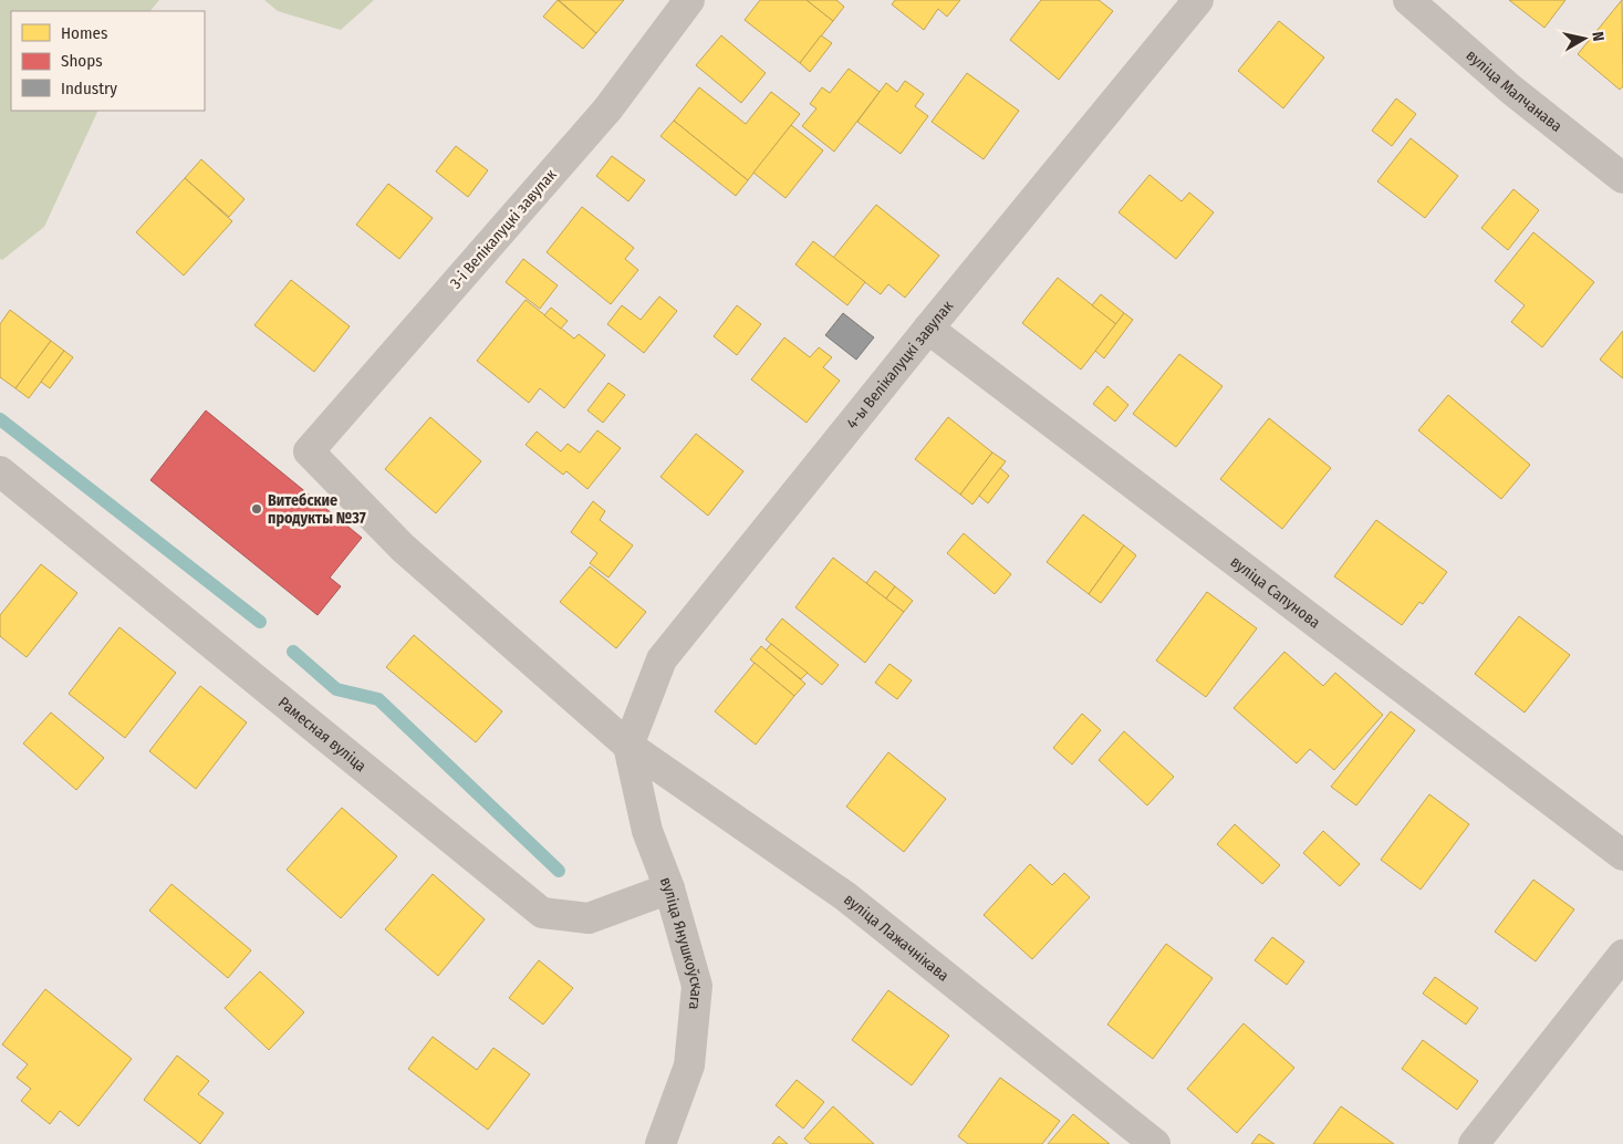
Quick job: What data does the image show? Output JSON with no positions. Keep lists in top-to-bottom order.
{
  "streets": {
    "street": [
      "вуліца Малчанава",
      "3-і Велікалуцкі завулак",
      "4-ы Велікалуцкі завулак",
      "вуліца Сапунова",
      "Рамесная вуліца",
      "вуліца Лажачнікава",
      "вуліца Янушкоўскага"
    ]
  },
  "crossings": [
    ["3-і Велікалуцкі завулак", "вуліца Лажачнікава"],
    ["4-ы Велікалуцкі завулак", "вуліца Сапунова"],
    ["4-ы Велікалуцкі завулак", "вуліца Лажачнікава"],
    ["4-ы Велікалуцкі завулак", "вуліца Янушкоўскага"],
    ["Рамесная вуліца", "вуліца Янушкоўскага"],
    ["вуліца Лажачнікава", "вуліца Янушкоўскага"]
  ],
  "places": ["Витебские продукты №37"],
  "legend": ["Homes", "Shops", "Industry"],
  "north": "right"
}
